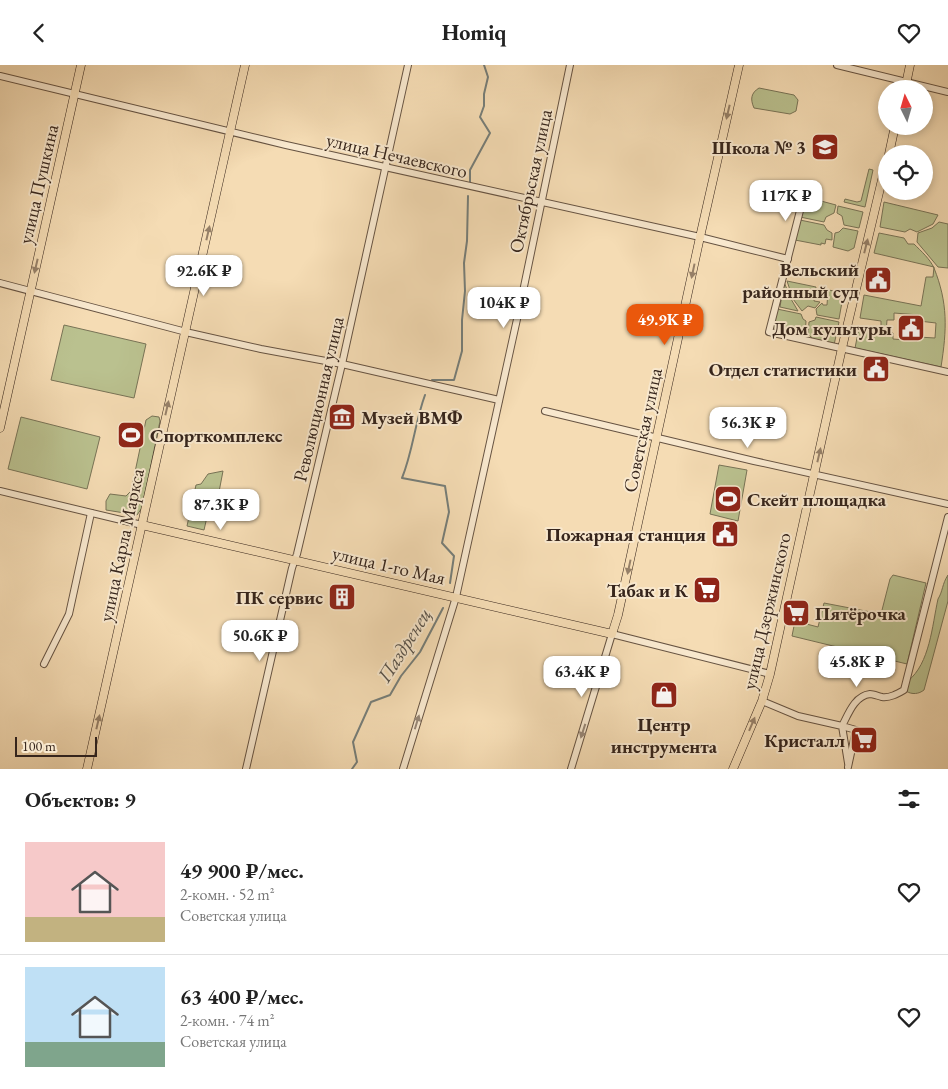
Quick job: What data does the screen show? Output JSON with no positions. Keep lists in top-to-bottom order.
{
  "streets": {
    "main road": [
      "улица Пушкина",
      "Советская улица",
      "улица Карла Маркса",
      "улица 1-го Мая",
      "улица Дзержинского"
    ],
    "street": ["улица Нечаевского", "Октябрьская улица", "Революционная улица"]
  },
  "crossings": [
    ["улица Нечаевского", "Октябрьская улица"],
    ["улица Нечаевского", "улица Пушкина"],
    ["улица Нечаевского", "Революционная улица"],
    ["улица Нечаевского", "Советская улица"],
    ["улица Нечаевского", "улица Карла Маркса"],
    ["Октябрьская улица", "улица 1-го Мая"],
    ["Революционная улица", "улица 1-го Мая"],
    ["Советская улица", "улица 1-го Мая"],
    ["улица Карла Маркса", "улица 1-го Мая"],
    ["улица 1-го Мая", "улица Дзержинского"]
  ],
  "one_way": [
    "улица Пушкина",
    "Советская улица",
    "улица Карла Маркса",
    "улица Дзержинского"
  ],
  "water": ["Паздренец"],
  "places": {
    "school or university": ["Школа № 3"],
    "public building": [
      "Вельский районный суд",
      "Дом культуры",
      "Отдел статистики",
      "Пожарная станция"
    ],
    "museum": ["Музей ВМФ"],
    "sports": ["Спорткомплекс", "Скейт площадка"],
    "supermarket": ["Табак и К", "Пятёрочка", "Кристалл"],
    "building": ["ПК сервис"],
    "shop": ["Центр инструмента"]
  },
  "scale_bar": "100 m",
  "north": "top",
  "page": {
    "header": "Homiq",
    "price": [
      "117K ₽",
      "92.6K ₽",
      "104K ₽",
      "49.9K ₽",
      "56.3K ₽",
      "87.3K ₽",
      "50.6K ₽",
      "45.8K ₽",
      "63.4K ₽"
    ],
    "scale": "100 m",
    "heading": "Объектов: 9",
    "list": [
      {
        "name": "49 900 ₽/мес.",
        "note": "2-комн. · 52 m² · Советская улица"
      },
      {
        "name": "63 400 ₽/мес.",
        "note": "2-комн. · 74 m² · Советская улица"
      }
    ]
  }
}
